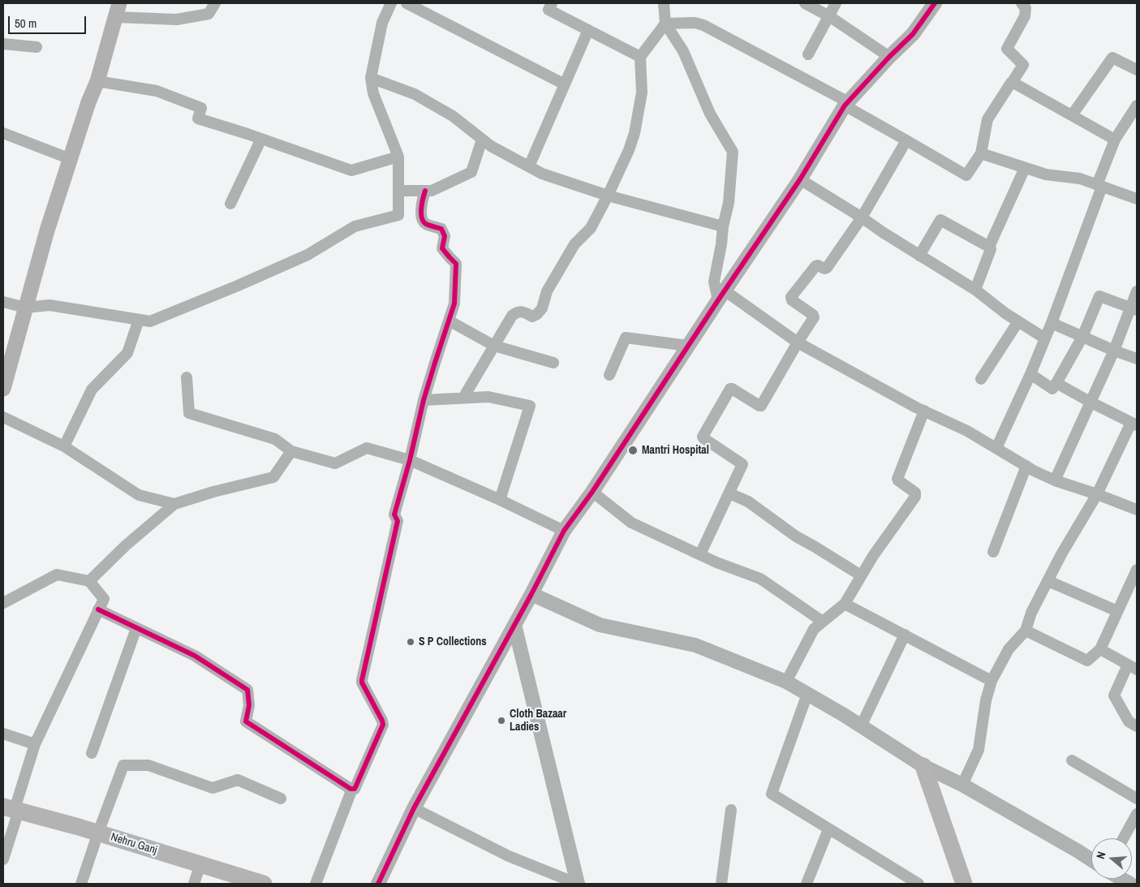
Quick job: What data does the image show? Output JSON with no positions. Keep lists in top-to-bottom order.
{
  "streets": {
    "main road": ["Nehru Ganj"]
  },
  "places": ["Mantri Hospital", "S P Collections", "Cloth Bazaar Ladies"],
  "scale_bar": "50 m",
  "north": "left"
}
